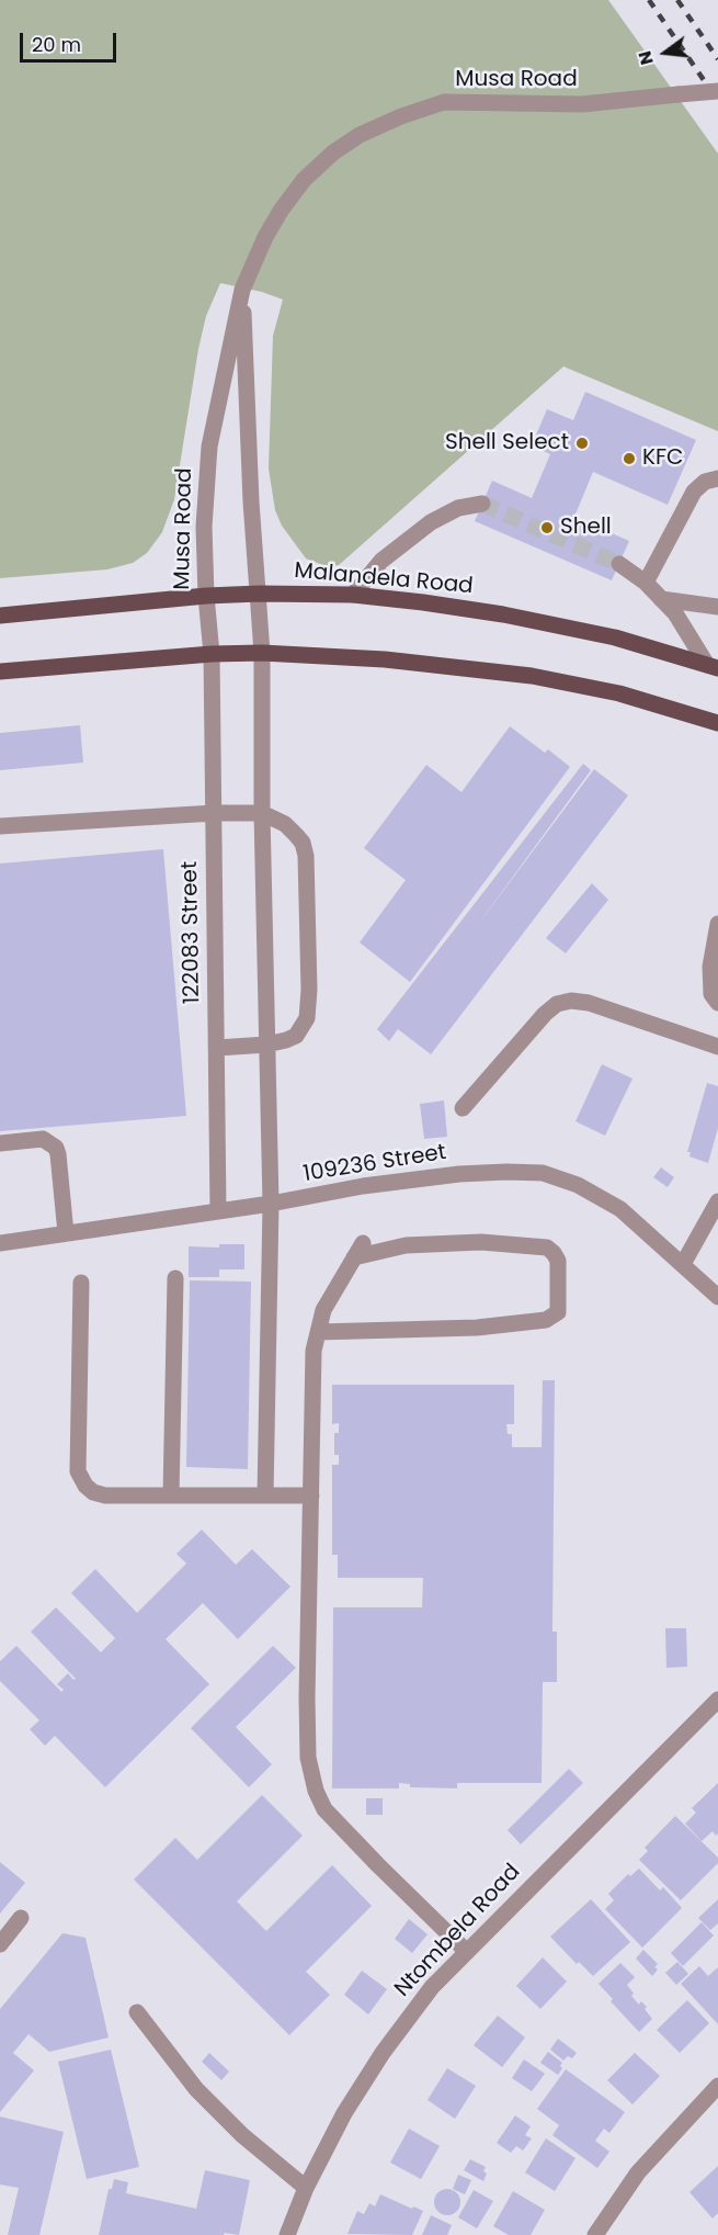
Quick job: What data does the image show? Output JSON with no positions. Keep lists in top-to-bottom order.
{
  "streets": {
    "main road": ["Malandela Road"],
    "street": [
      "Musa Road",
      "122083 Street",
      "109236 Street",
      "Ntombela Road"
    ]
  },
  "crossings": [
    ["Musa Road", "Malandela Road"],
    ["Musa Road", "122083 Street"],
    ["122083 Street", "109236 Street"]
  ],
  "places": ["Shell Select", "KFC", "Shell"],
  "scale_bar": "20 m",
  "north": "left"
}
